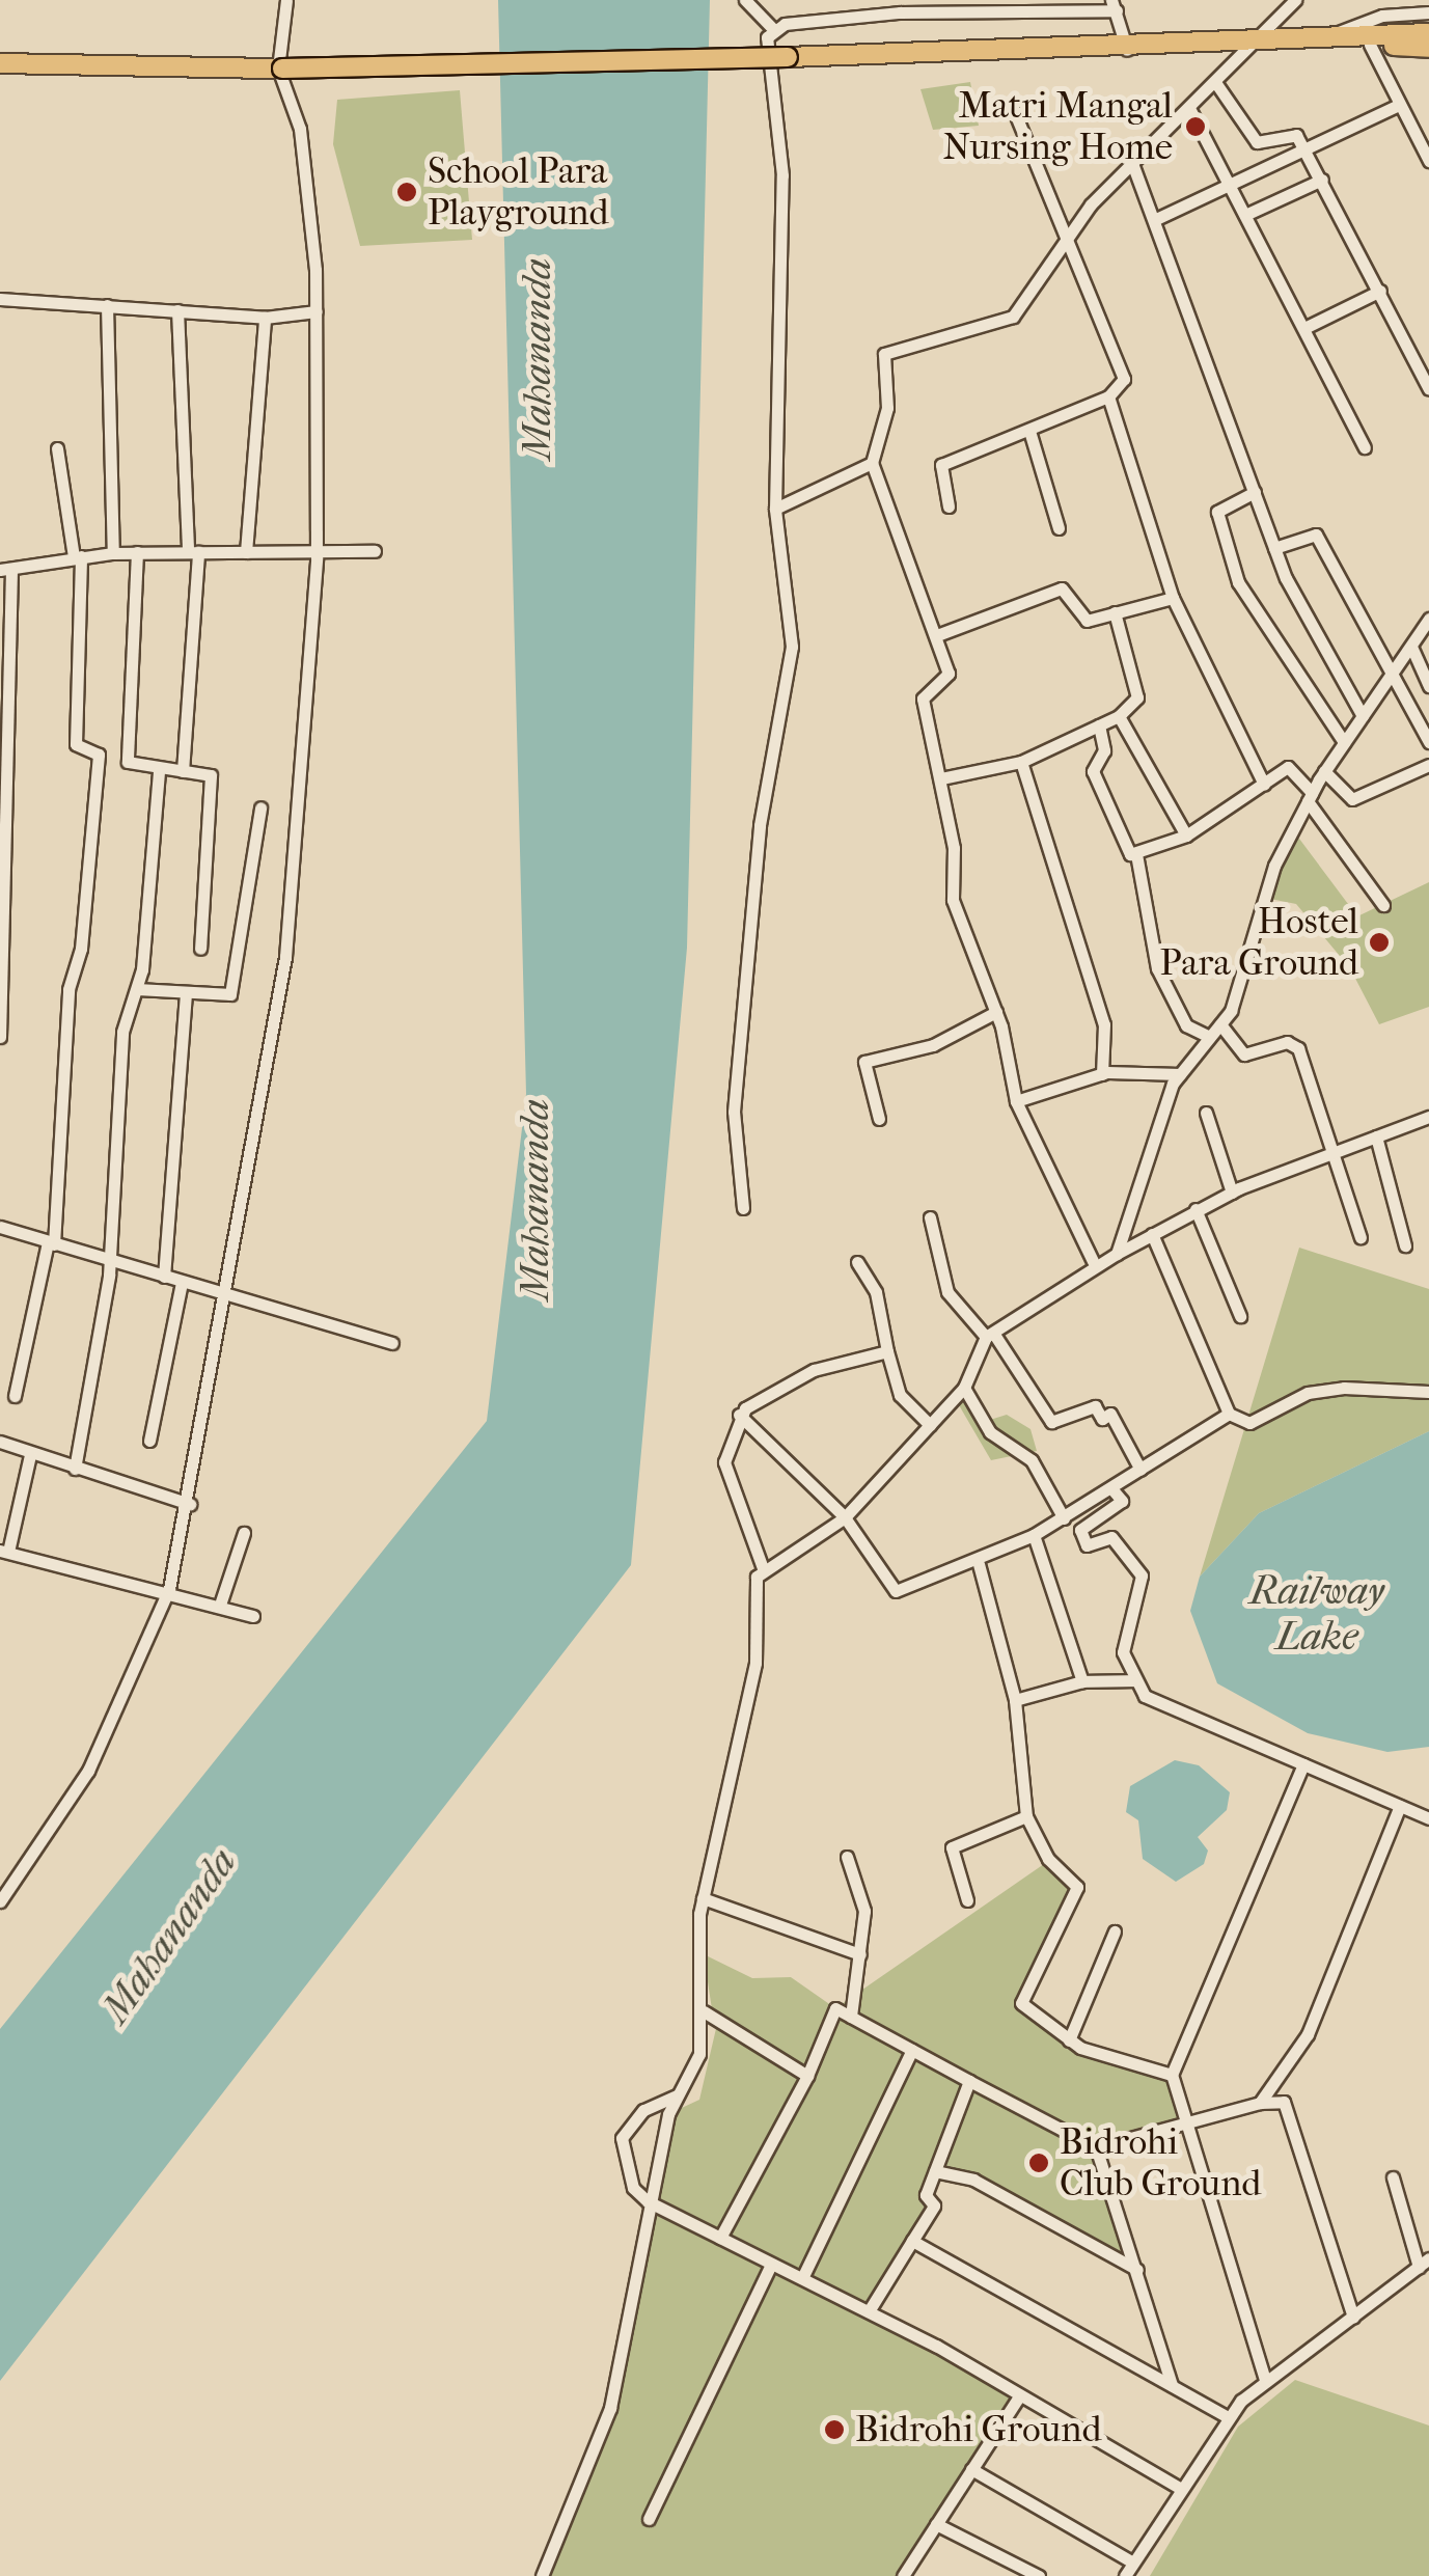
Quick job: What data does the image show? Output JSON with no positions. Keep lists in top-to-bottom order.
{
  "water": ["Mahananda", "Railway Lake"],
  "places": [
    "Matri Mangal Nursing Home",
    "School Para Playground",
    "Hostel Para Ground",
    "Bidrohi Club Ground",
    "Bidrohi Ground"
  ]
}
